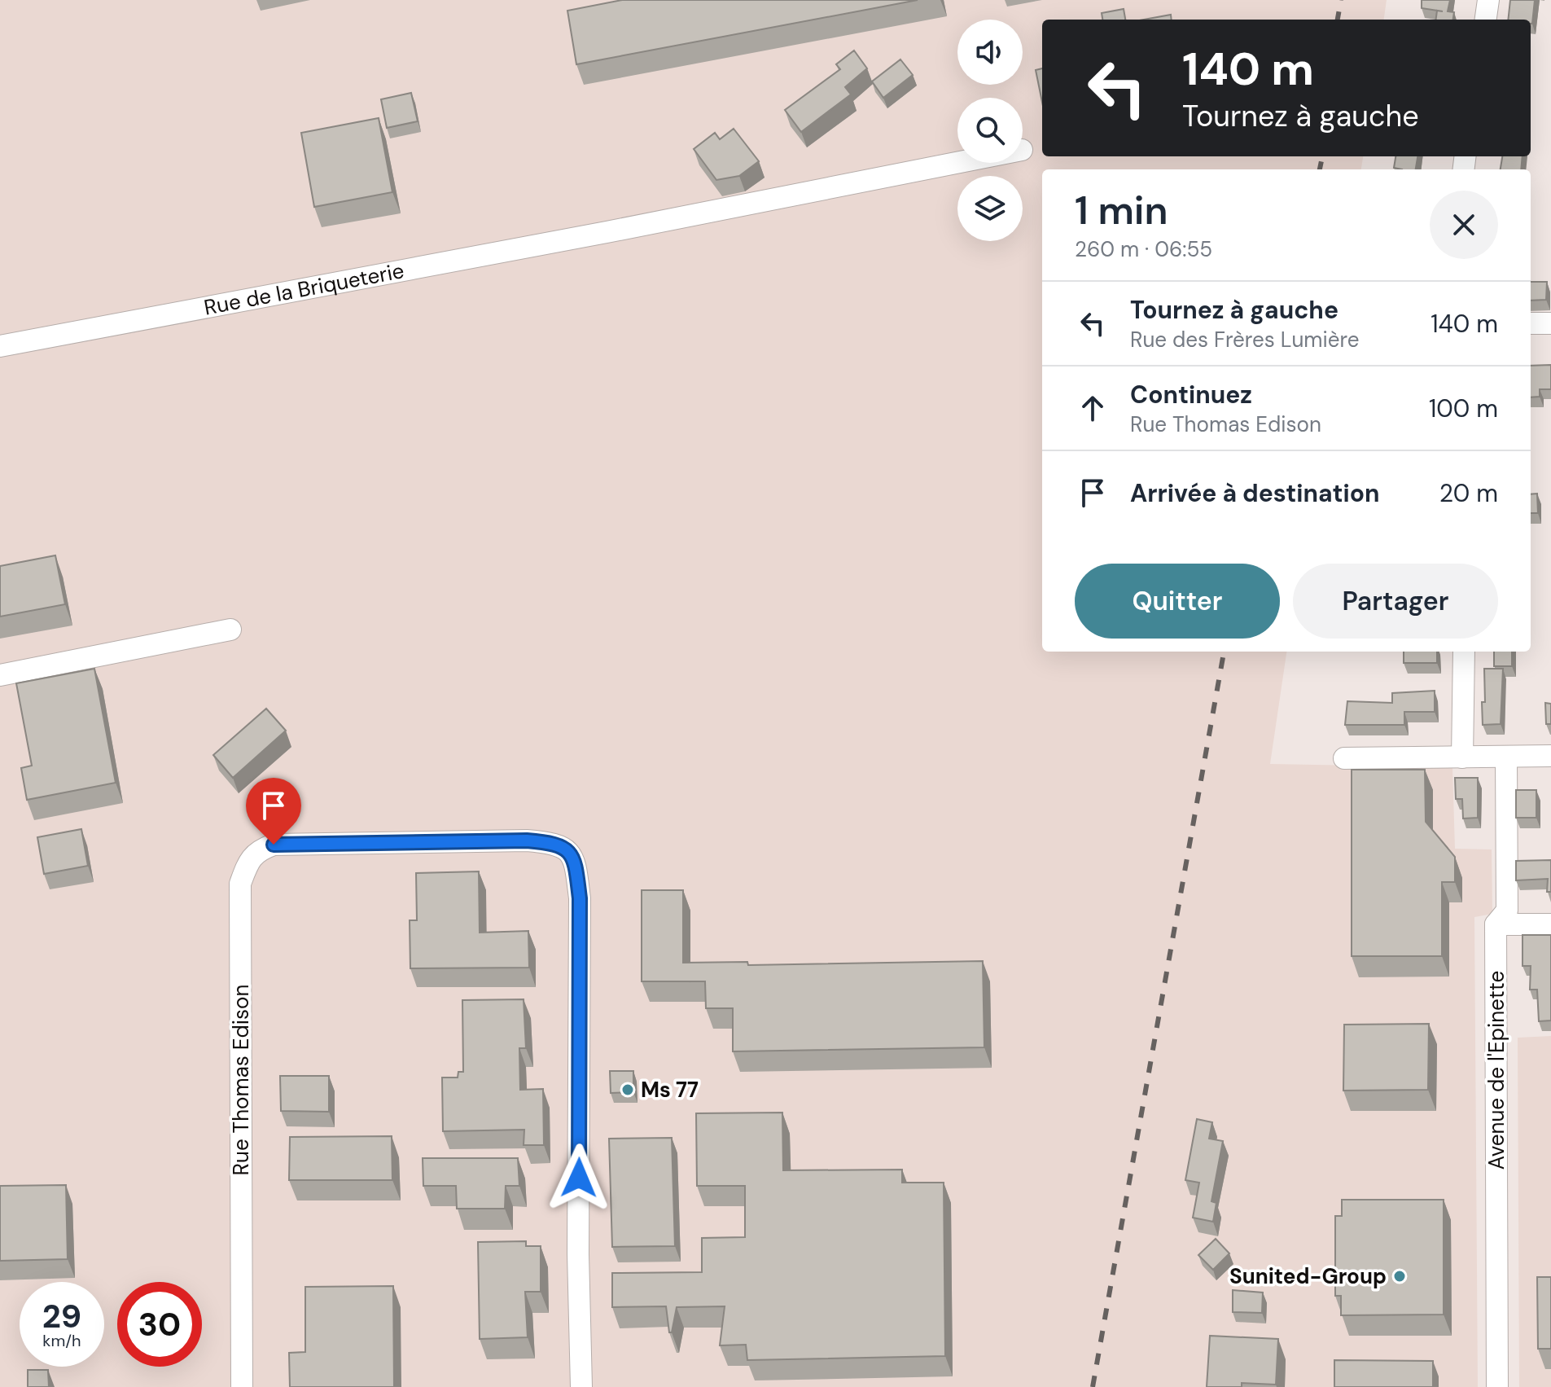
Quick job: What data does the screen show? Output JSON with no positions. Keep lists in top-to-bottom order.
{
  "streets": {
    "street": ["Rue de la Briqueterie", "Avenue de l'Epinette", "Rue Thomas Edison"]
  },
  "places": ["Ms 77", "Sunited-Group"],
  "page": {
    "turn": ["140 m", "Tournez à gauche"],
    "heading": ["1 min", "260 m · 06:55"],
    "list": [
      {
        "name": "Tournez à gauche",
        "note": "Rue des Frères Lumière",
        "value": "140 m"
      },
      {
        "name": "Continuez",
        "note": "Rue Thomas Edison",
        "value": "100 m"
      },
      {
        "name": "Arrivée à destination",
        "value": "20 m"
      }
    ],
    "buttons": ["Quitter", "Partager"],
    "speed": "29 km/h",
    "limit": "30"
  }
}
